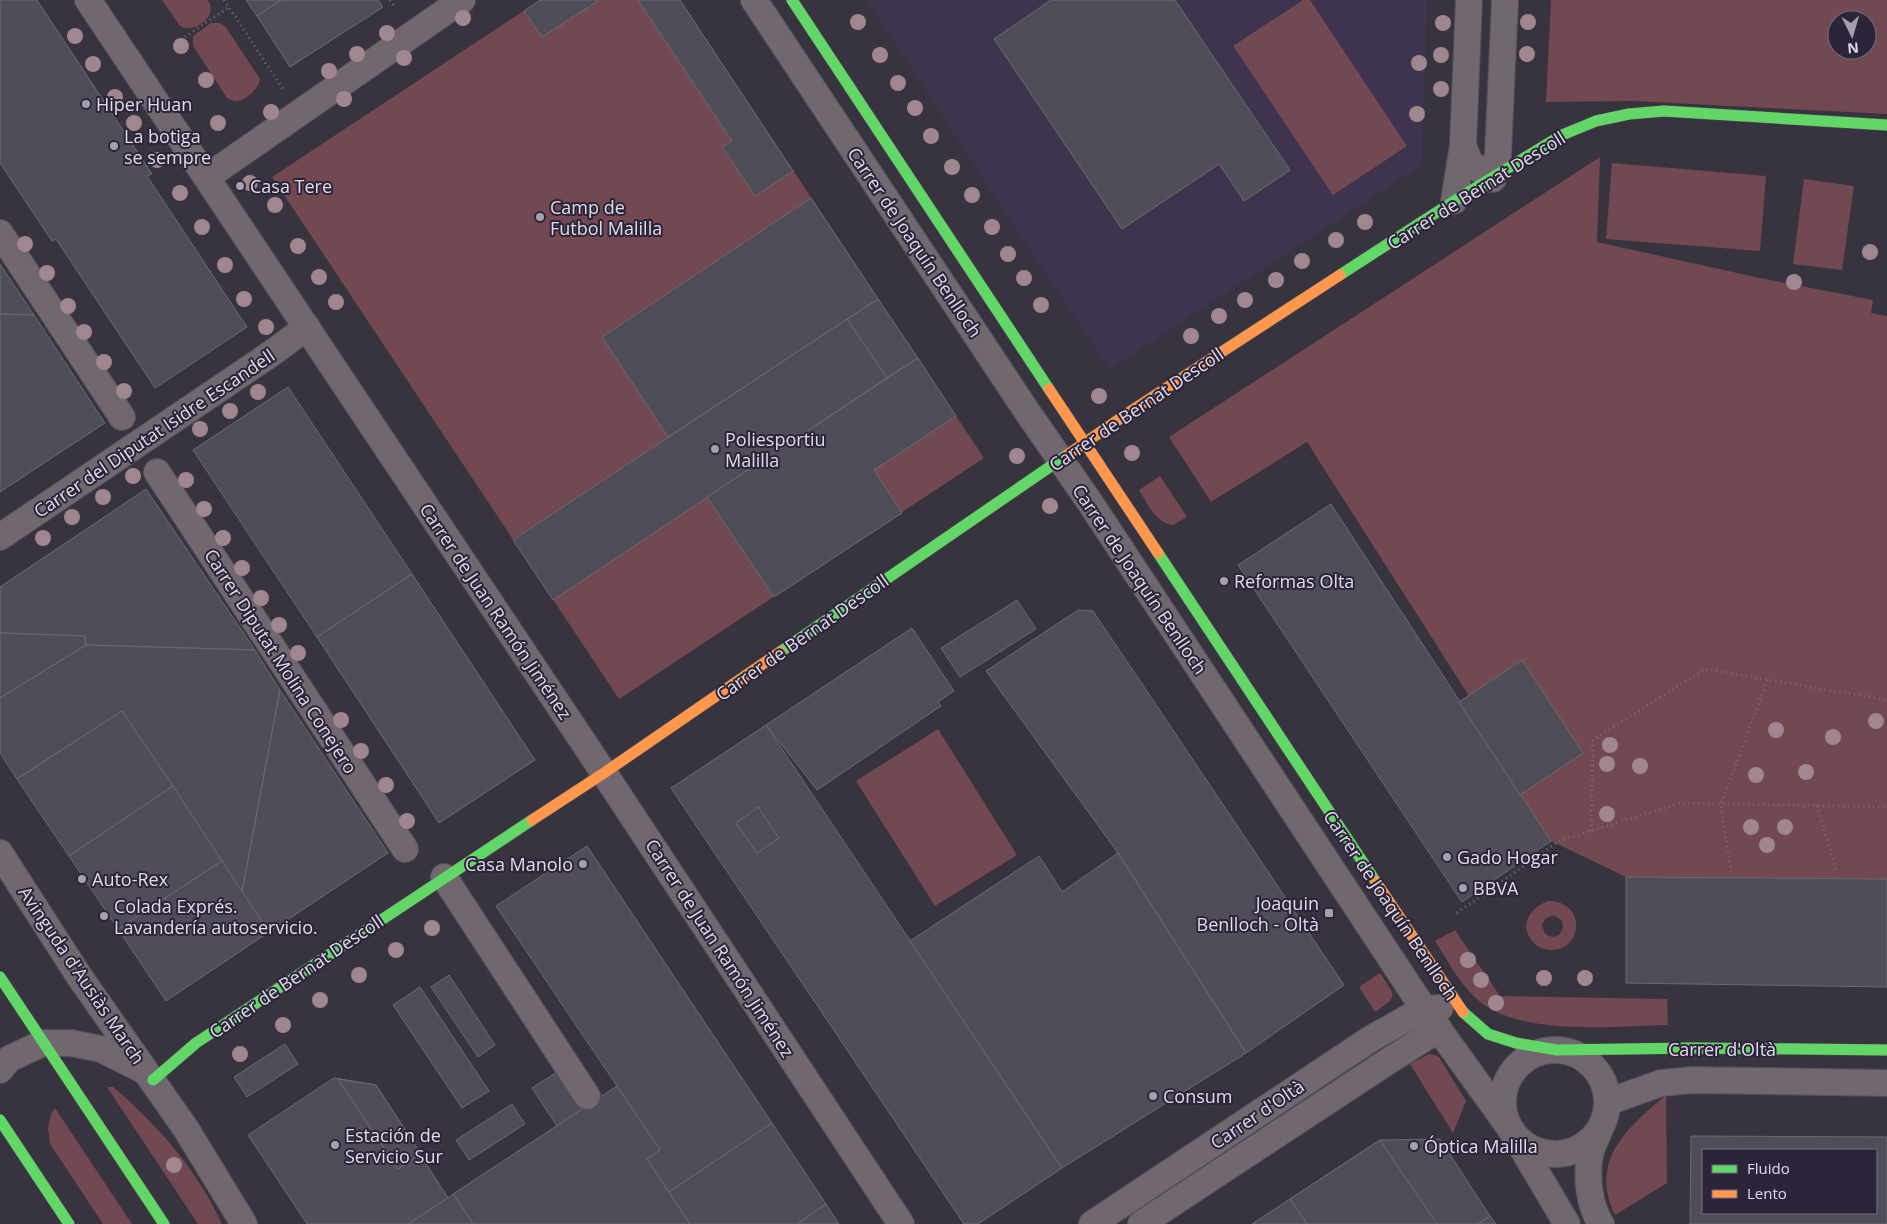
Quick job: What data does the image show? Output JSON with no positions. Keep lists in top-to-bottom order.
{
  "streets": {
    "street": [
      "Carrer de Bernat Descoll",
      "Carrer de Joaquín Benlloch",
      "Carrer del Diputat Isidre Escandell",
      "Carrer de Juan Ramón Jiménez",
      "Carrer Diputat Molina Conejero",
      "Avinguda d'Ausiàs March",
      "Carrer d'Oltà"
    ]
  },
  "crossings": [
    ["Carrer de Bernat Descoll", "Carrer de Joaquín Benlloch"],
    ["Carrer de Bernat Descoll", "Carrer de Juan Ramón Jiménez"],
    ["Carrer de Bernat Descoll", "Avinguda d'Ausiàs March"],
    ["Carrer de Joaquín Benlloch", "Carrer d'Oltà"],
    ["Carrer del Diputat Isidre Escandell", "Carrer de Juan Ramón Jiménez"]
  ],
  "places": {
    "other": [
      "Hiper Huan",
      "La botiga se sempre",
      "Casa Tere",
      "Camp de Futbol Malilla",
      "Poliesportiu Malilla",
      "Reformas Olta",
      "Gado Hogar",
      "Casa Manolo",
      "Auto-Rex",
      "BBVA",
      "Colada Exprés. Lavandería autoservicio.",
      "Consum",
      "Estación de Servicio Sur",
      "Óptica Malilla"
    ],
    "transit": ["Joaquin Benlloch - Oltà"]
  },
  "legend": ["Fluido", "Lento"],
  "north": "bottom"
}
